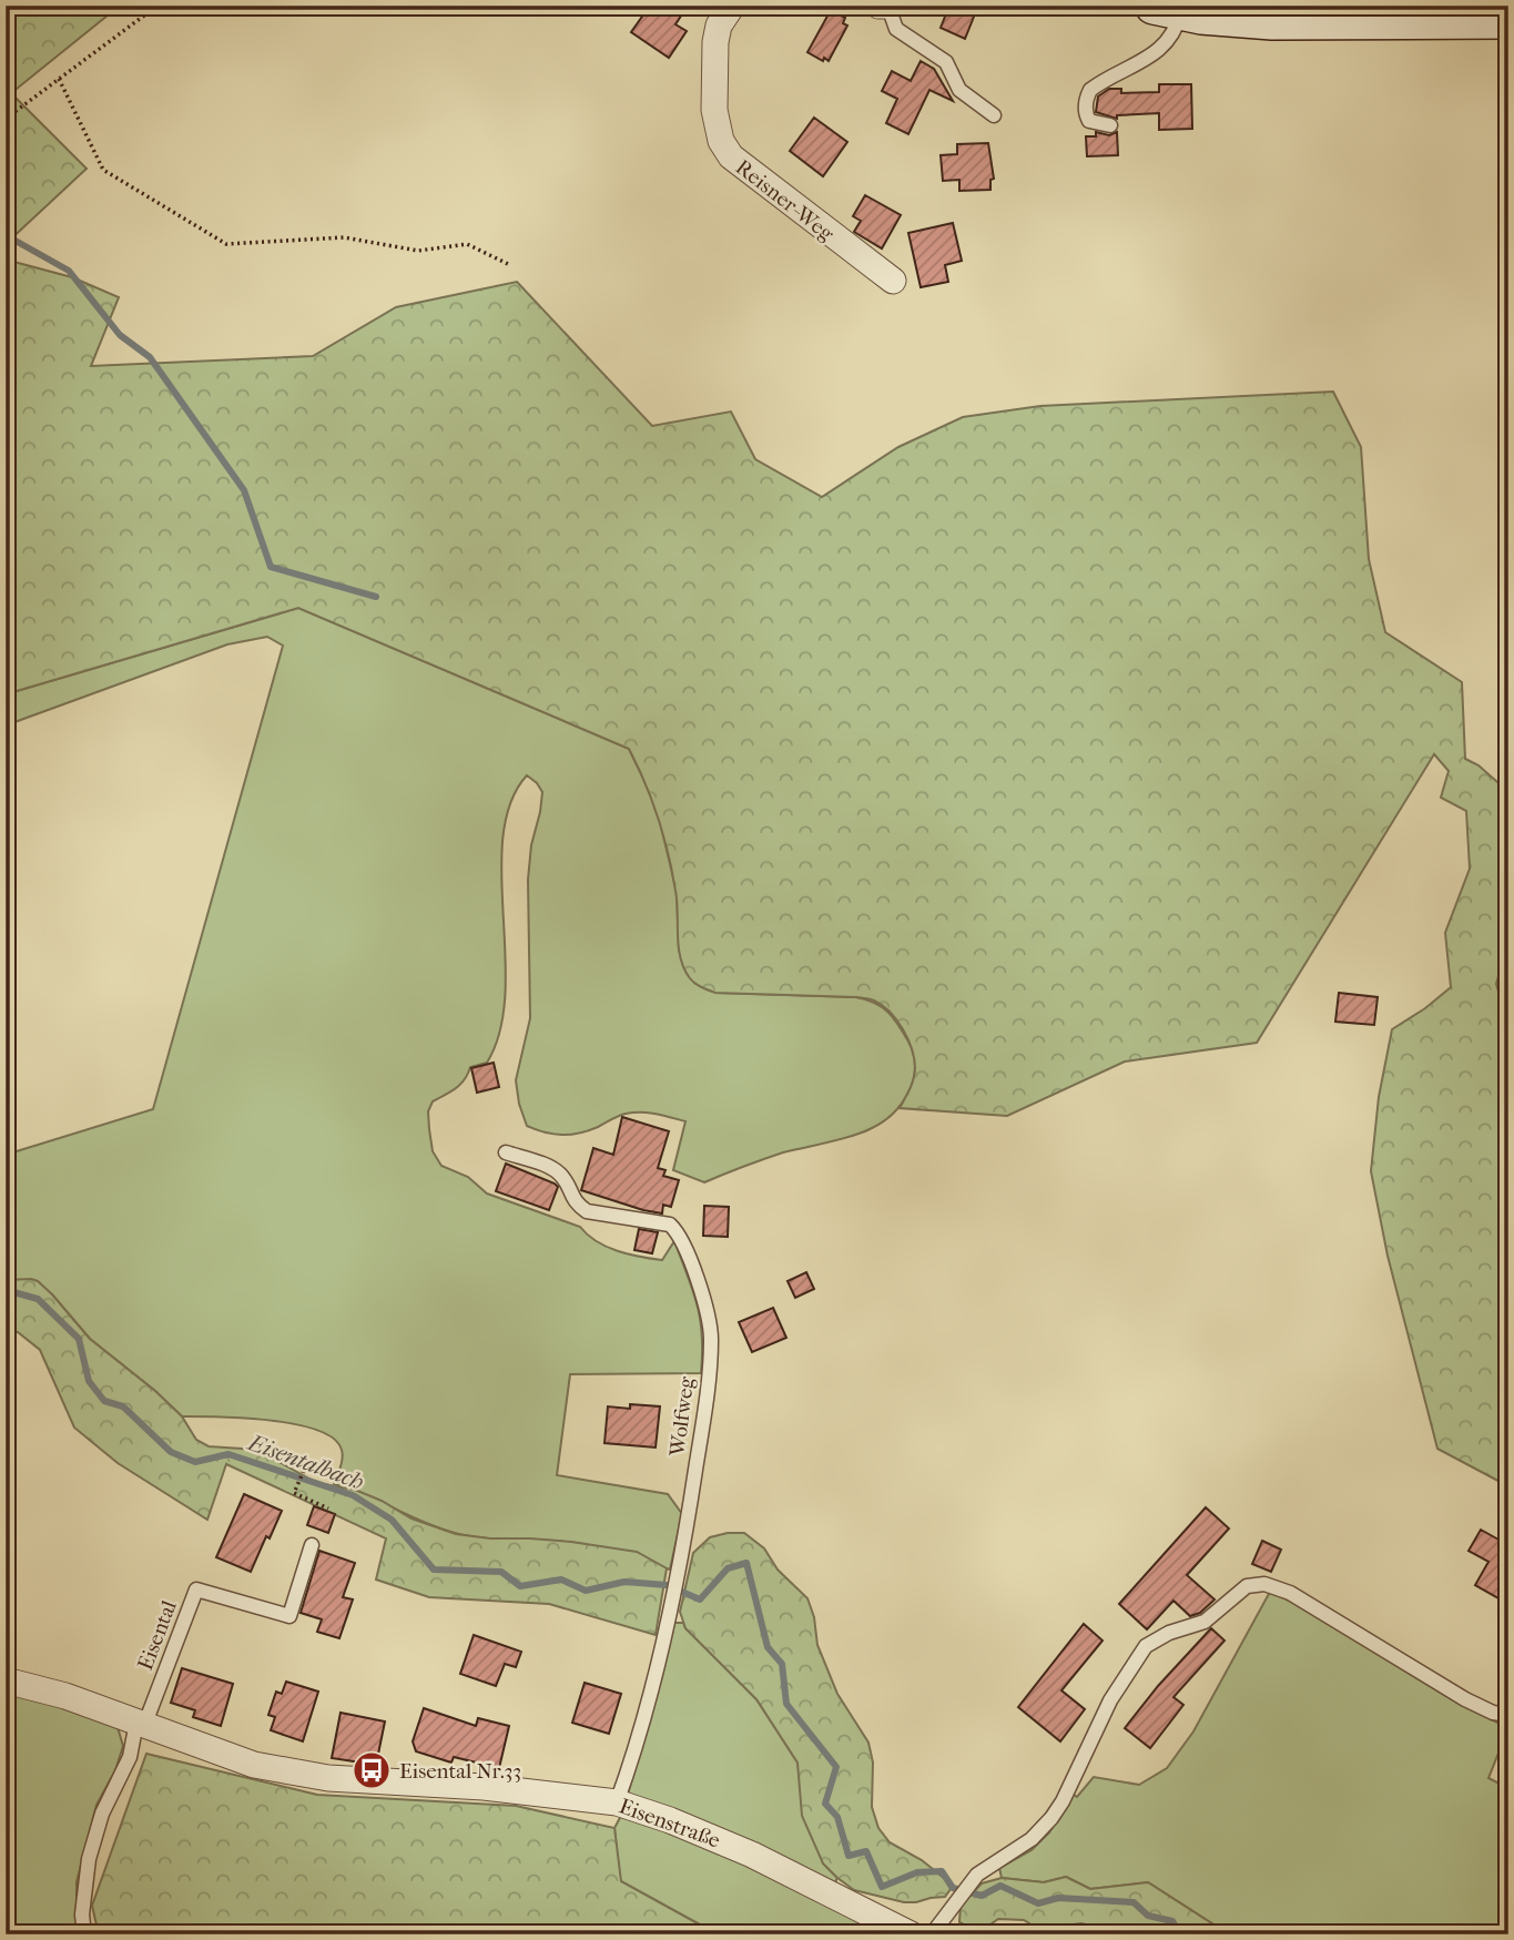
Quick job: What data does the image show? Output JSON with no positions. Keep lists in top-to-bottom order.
{
  "streets": {
    "street": ["Reisner-Weg", "Eisenstraße"],
    "lane": ["Wolfweg", "Eisental"]
  },
  "crossings": [
    ["Wolfweg", "Eisenstraße"],
    ["Eisental", "Eisenstraße"]
  ],
  "water": ["Eisentalbach"],
  "places": {
    "bus stop": ["Eisental Nr.33"]
  }
}
